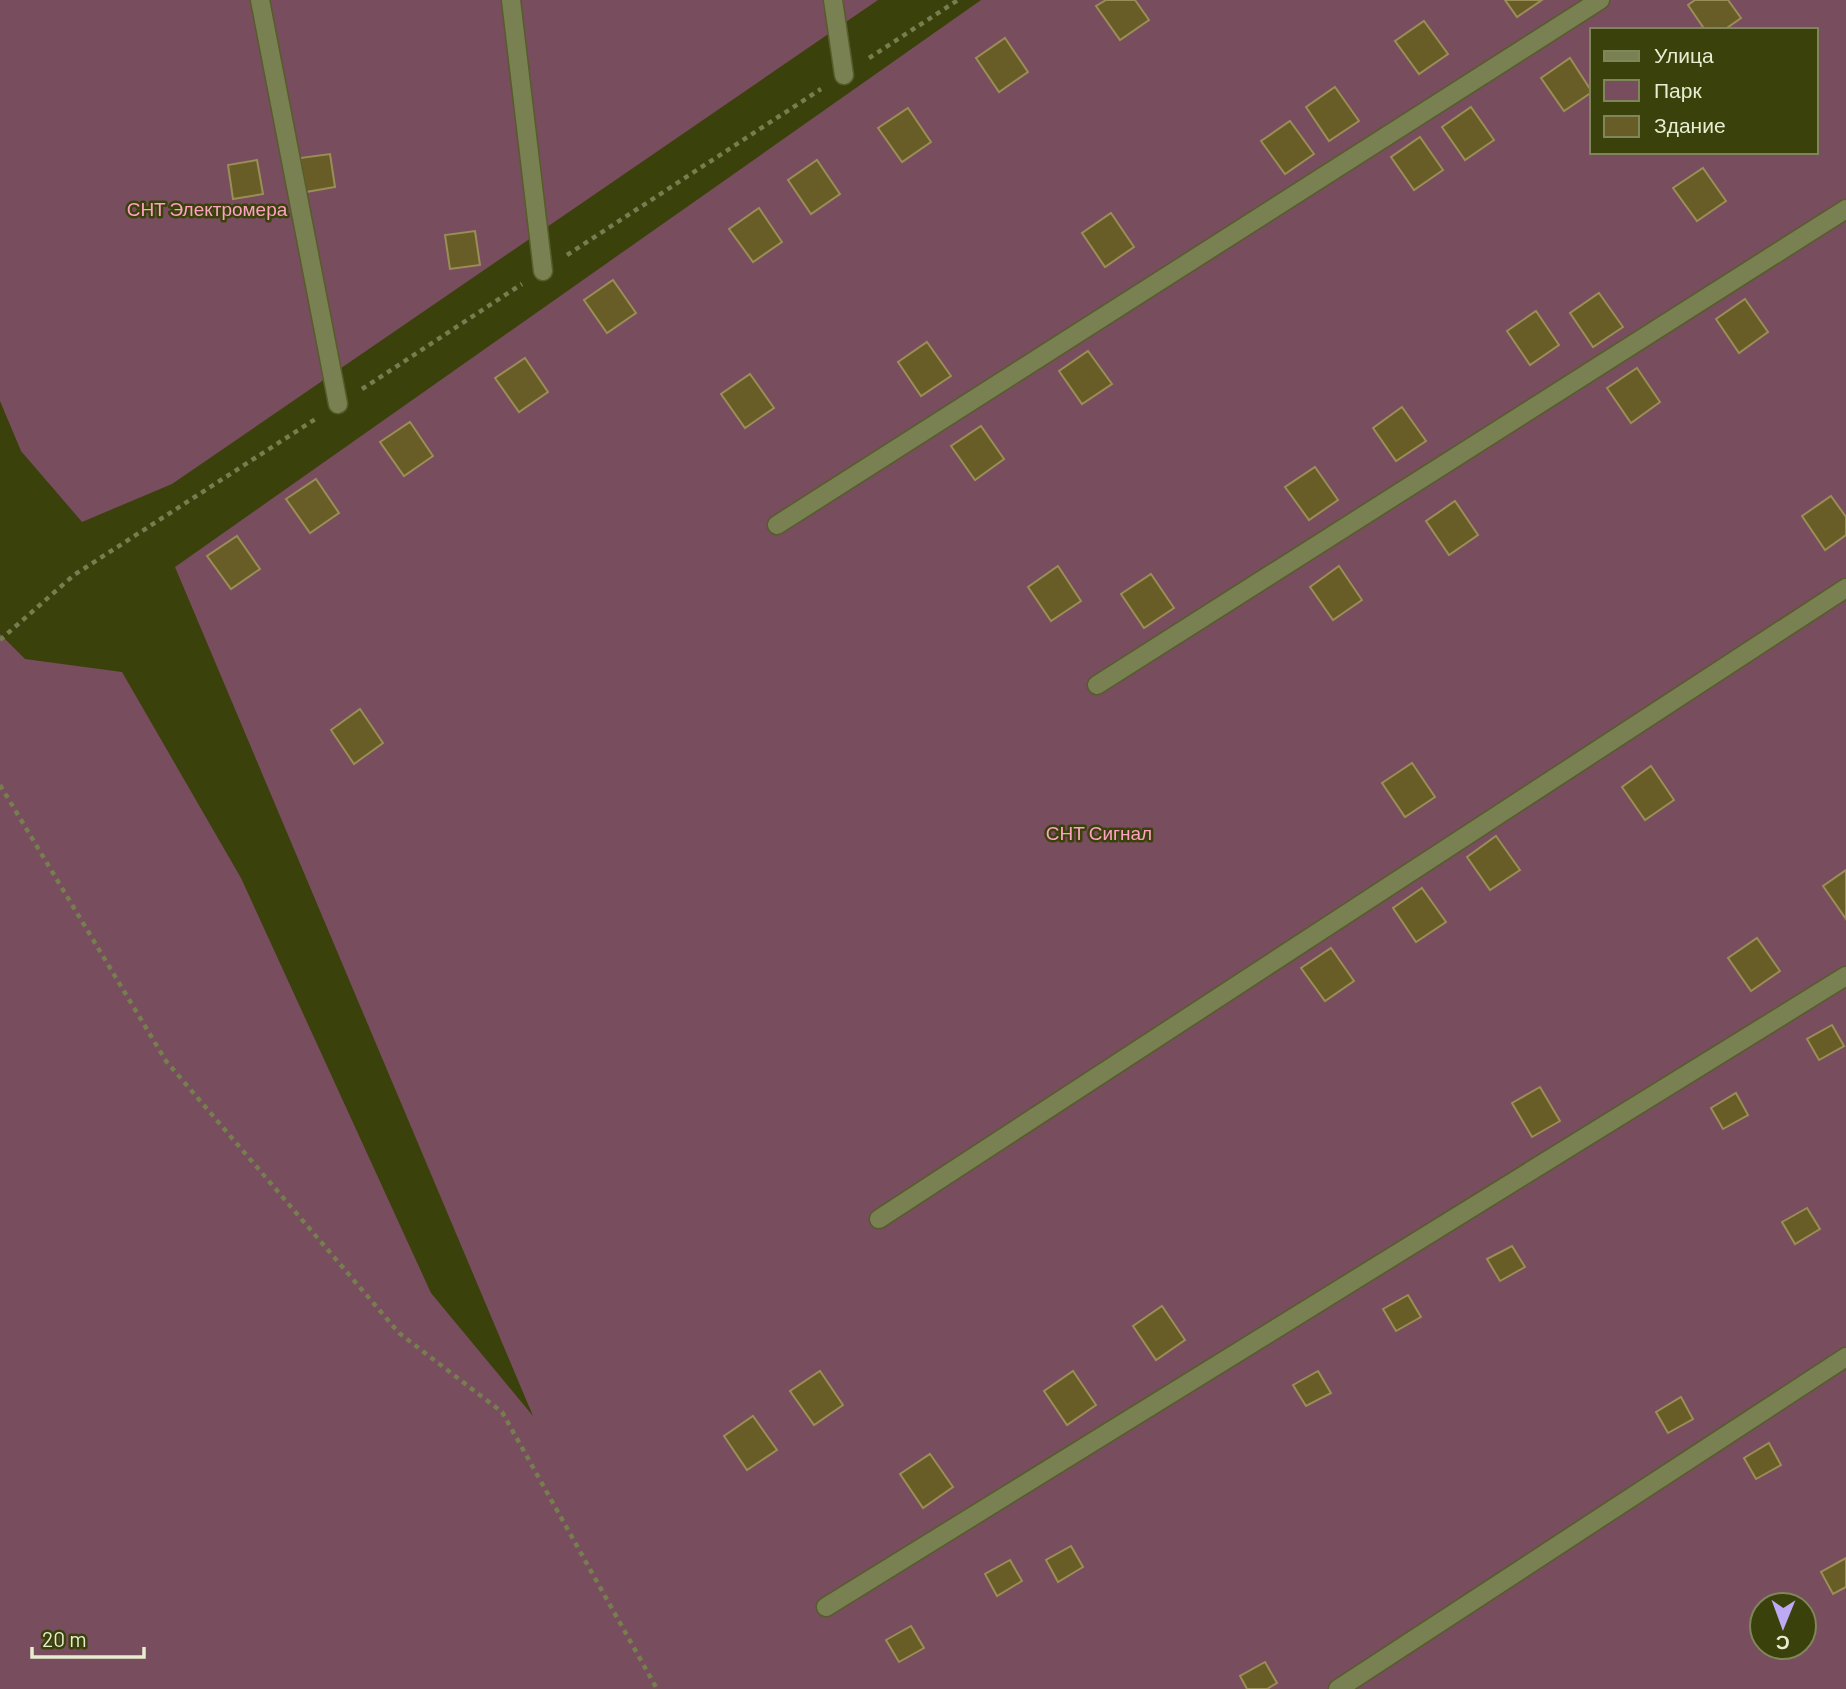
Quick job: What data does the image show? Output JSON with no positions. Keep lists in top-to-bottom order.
{
  "parks": ["СНТ Электромера", "СНТ Сигнал"],
  "legend": ["Улица", "Парк", "Здание"],
  "scale_bar": "20 m",
  "north": "bottom"
}
